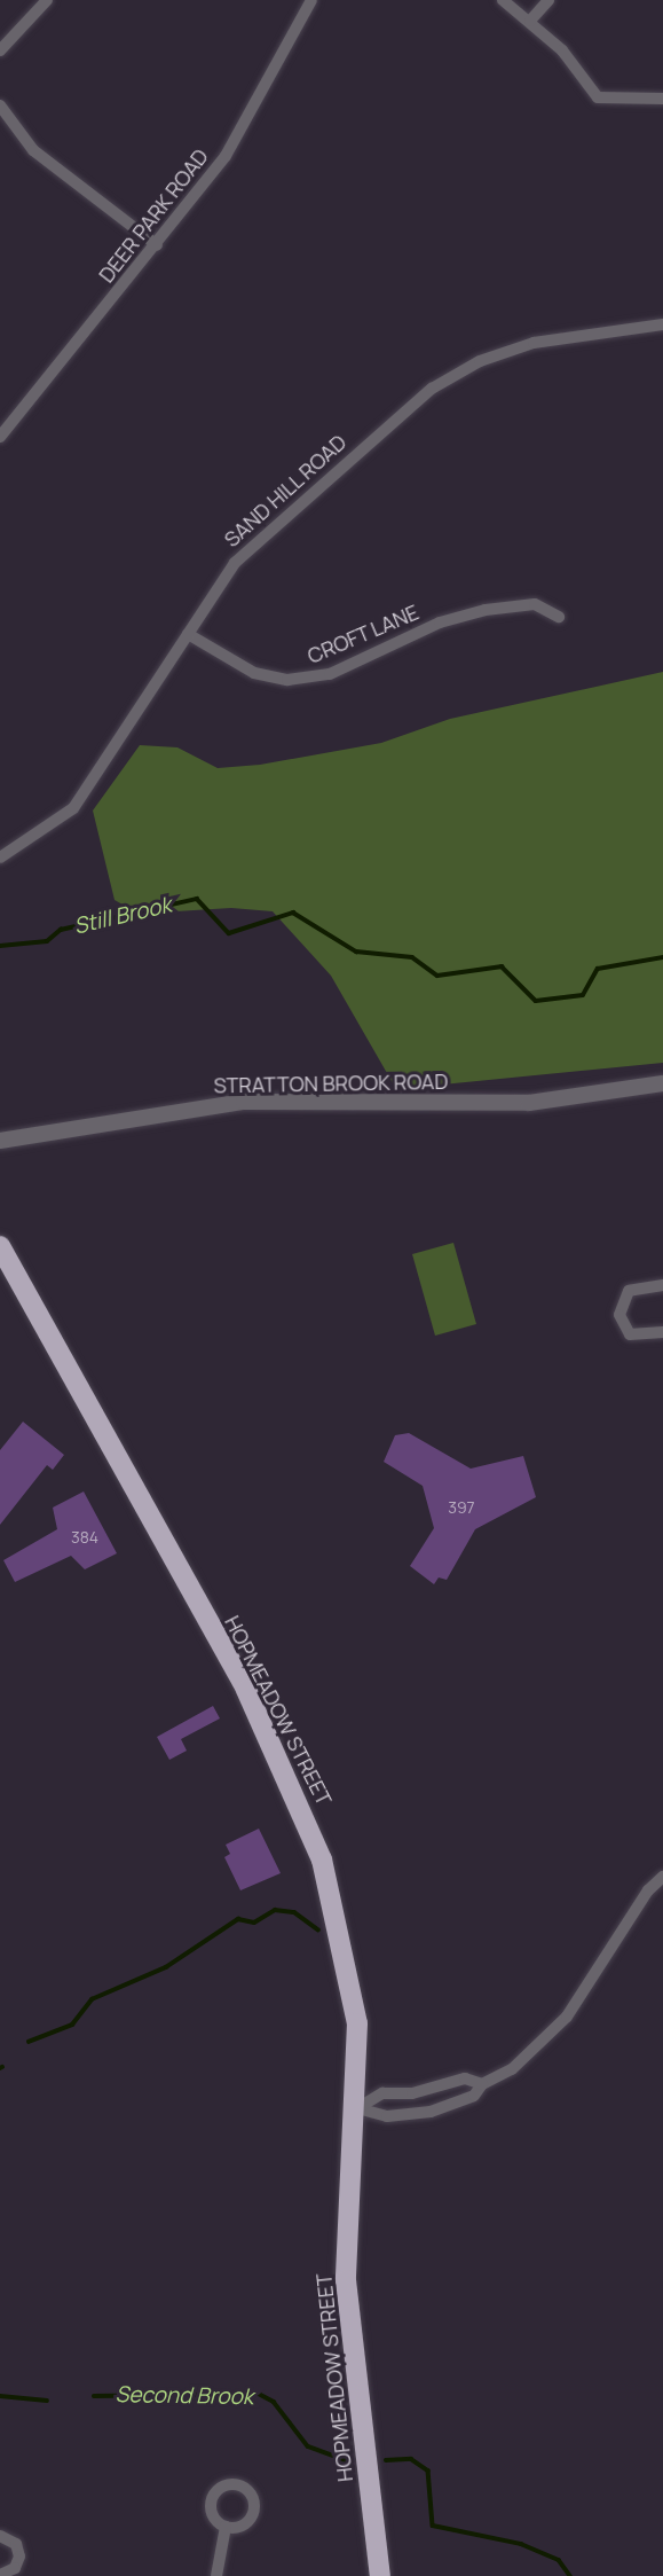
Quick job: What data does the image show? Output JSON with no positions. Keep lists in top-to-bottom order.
{
  "streets": {
    "highway": ["HOPMEADOW STREET"],
    "street": [
      "DEER PARK ROAD",
      "SAND HILL ROAD",
      "CROFT LANE",
      "STRATTON BROOK ROAD"
    ]
  },
  "crossings": [
    ["SAND HILL ROAD", "CROFT LANE"]
  ],
  "water": ["Still Brook", "Second Brook"],
  "house_numbers": ["397", "384"]
}
